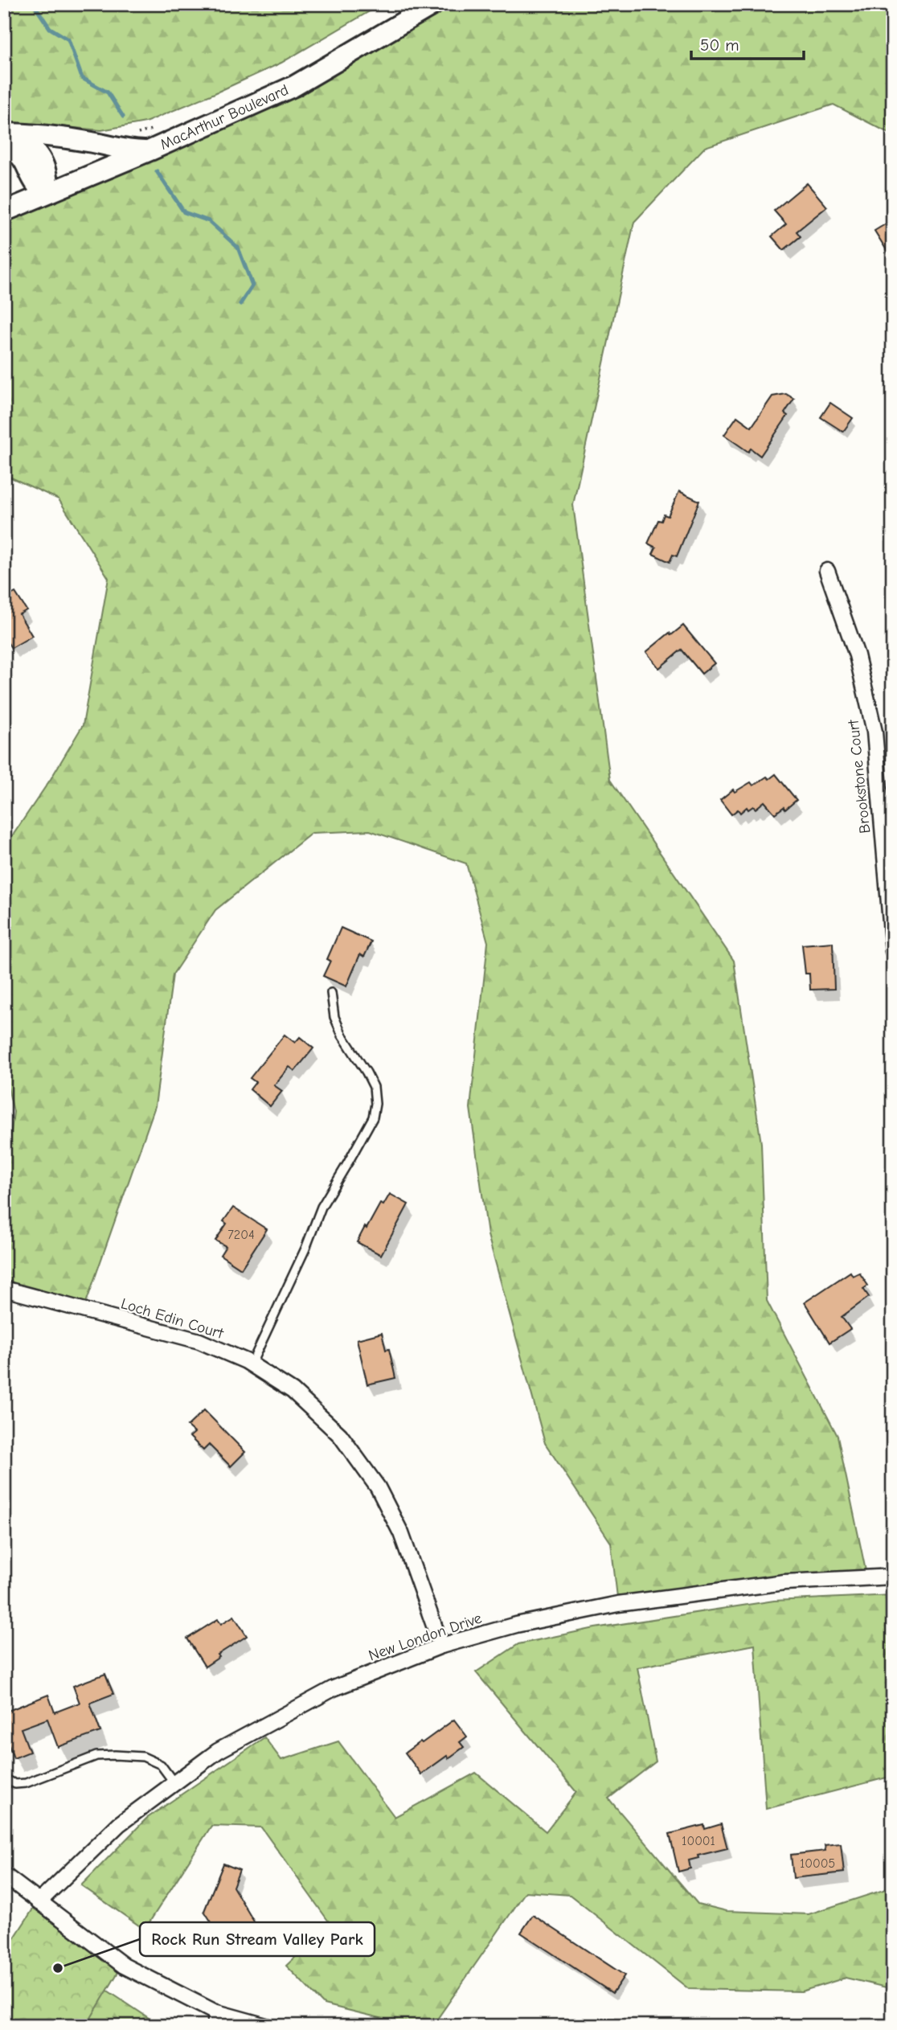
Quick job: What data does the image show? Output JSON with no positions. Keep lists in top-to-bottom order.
{
  "streets": {
    "main road": ["MacArthur Boulevard"],
    "street": ["Brookstone Court", "Loch Edin Court", "New London Drive"]
  },
  "crossings": [
    ["Loch Edin Court", "New London Drive"]
  ],
  "places": ["Rock Run Stream Valley Park"],
  "house_numbers": ["7204", "10001", "10005"],
  "scale_bar": "50 m"
}
